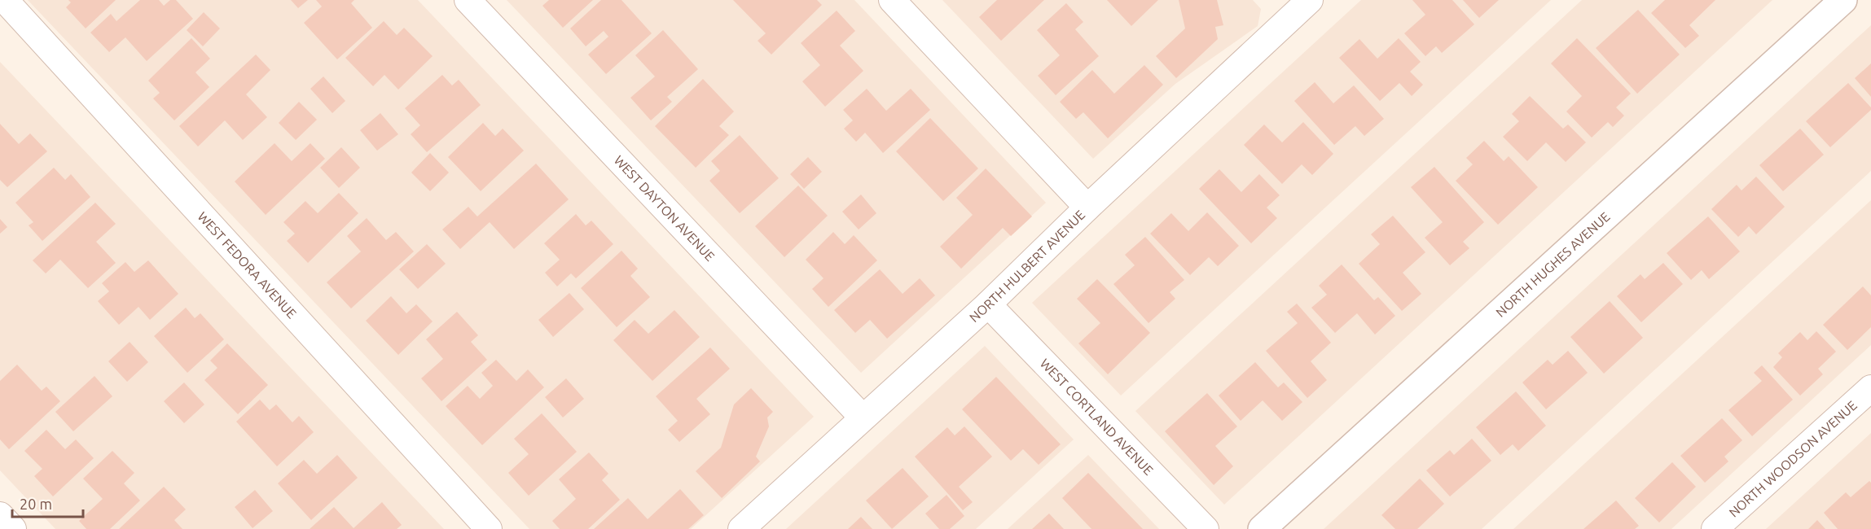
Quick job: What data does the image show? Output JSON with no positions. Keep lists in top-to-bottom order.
{
  "streets": {
    "street": [
      "WEST DAYTON AVENUE",
      "WEST FEDORA AVENUE",
      "NORTH HUGHES AVENUE",
      "NORTH HULBERT AVENUE",
      "WEST CORTLAND AVENUE",
      "NORTH WOODSON AVENUE"
    ]
  },
  "crossings": [
    ["WEST DAYTON AVENUE", "NORTH HULBERT AVENUE"],
    ["NORTH HULBERT AVENUE", "WEST CORTLAND AVENUE"]
  ],
  "scale_bar": "20 m"
}
